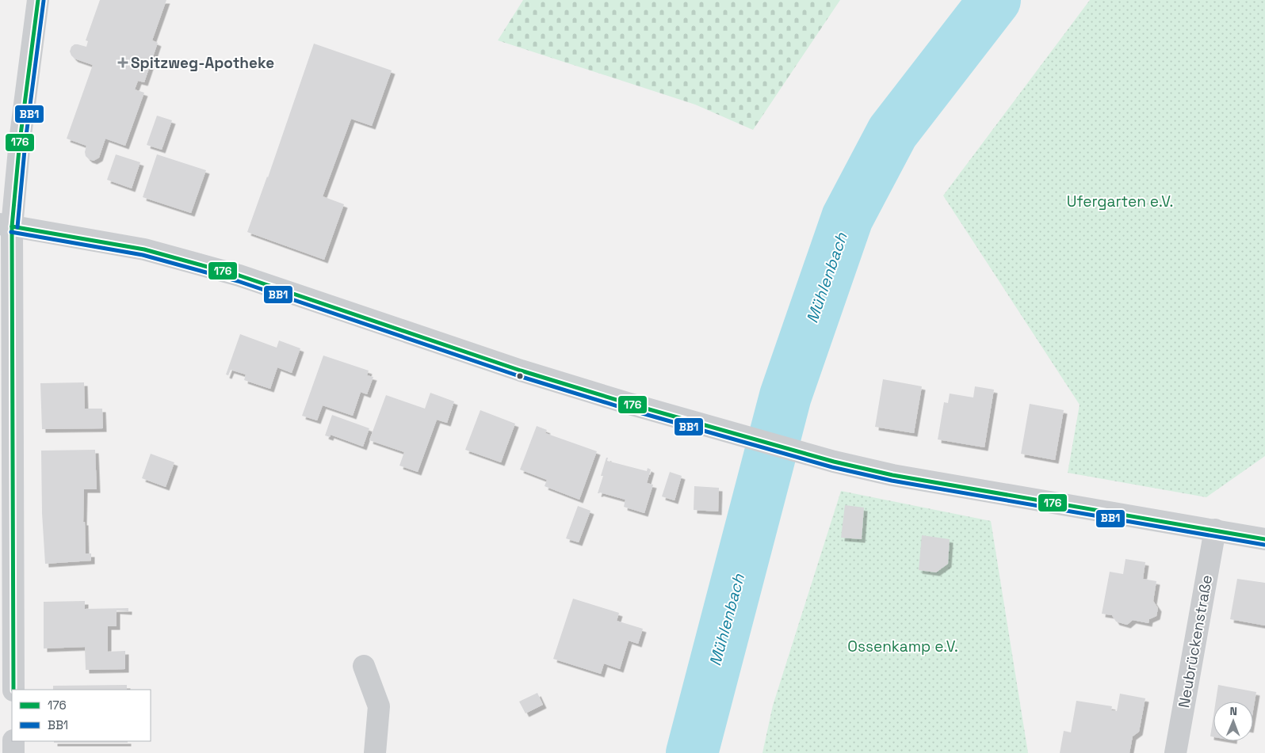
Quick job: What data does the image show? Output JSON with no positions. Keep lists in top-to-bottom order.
{
  "streets": {
    "street": ["Neubrückenstraße"]
  },
  "water": ["Mühlenbach"],
  "parks": ["Ufergarten e.V.", "Ossenkamp e.V."],
  "places": {
    "health": ["Spitzweg-Apotheke"]
  },
  "lines": ["transit line 176", "transit line BB1"],
  "legend": ["176", "BB1"],
  "north": "top"
}
